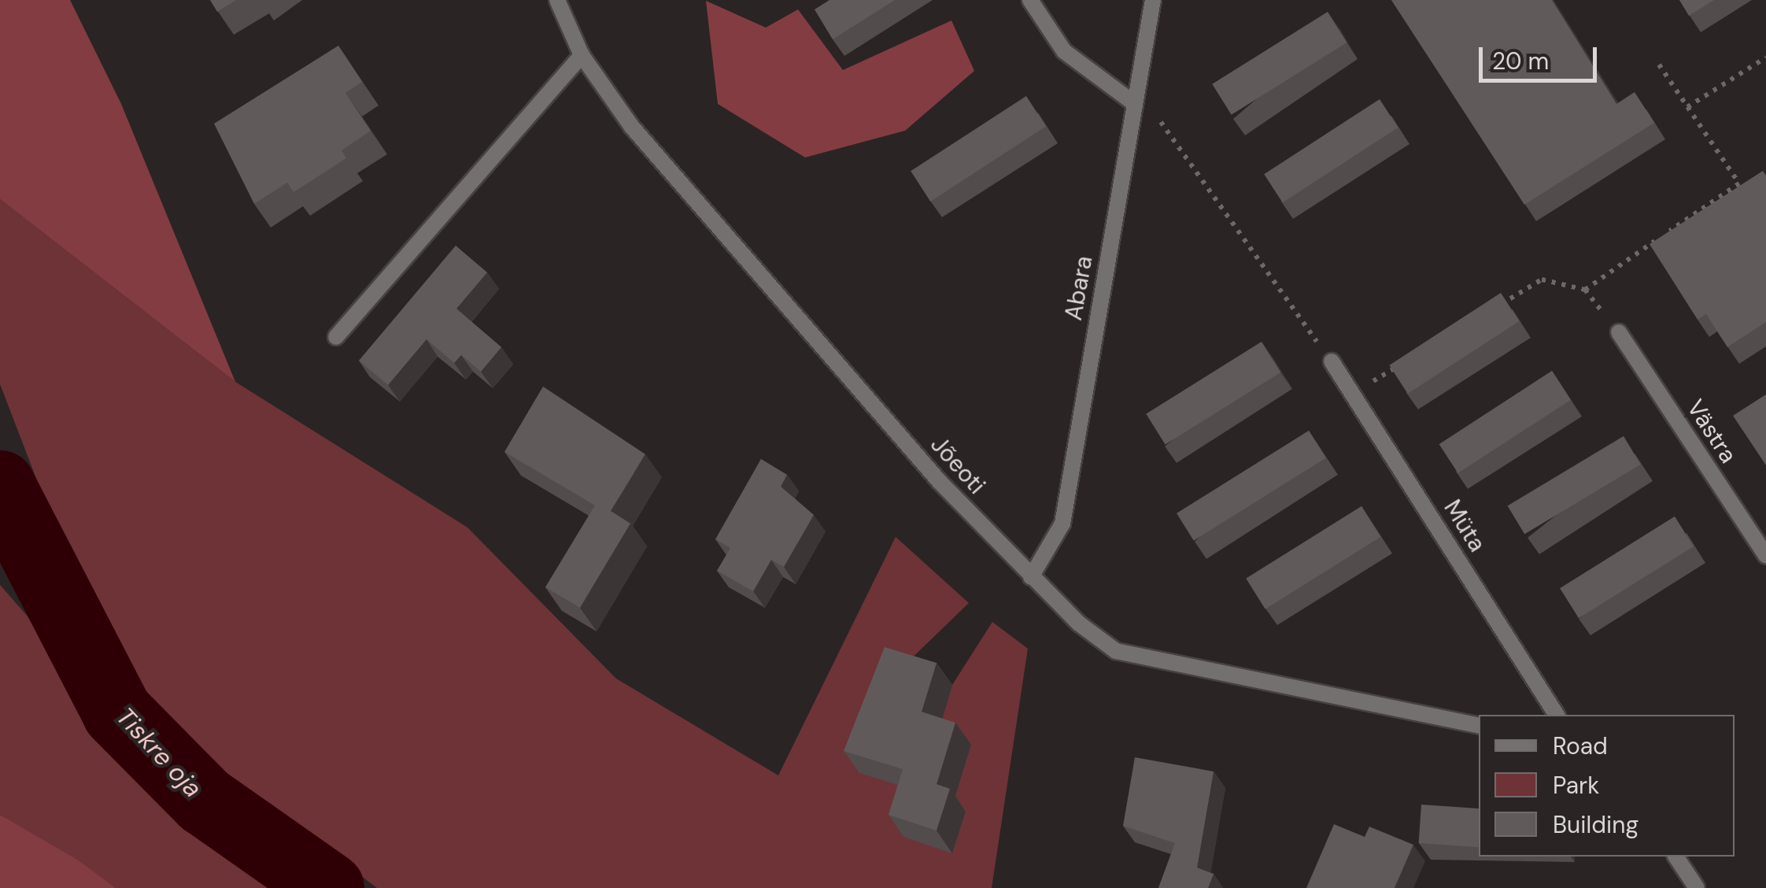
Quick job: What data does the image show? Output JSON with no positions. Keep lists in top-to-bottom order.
{
  "streets": {
    "street": [
      "Abara",
      "Västra",
      "Jõeoti",
      "Müta"
    ]
  },
  "crossings": [
    ["Abara", "Jõeoti"]
  ],
  "water": ["Tiskre oja"],
  "legend": ["Road", "Park", "Building"],
  "scale_bar": "20 m"
}
